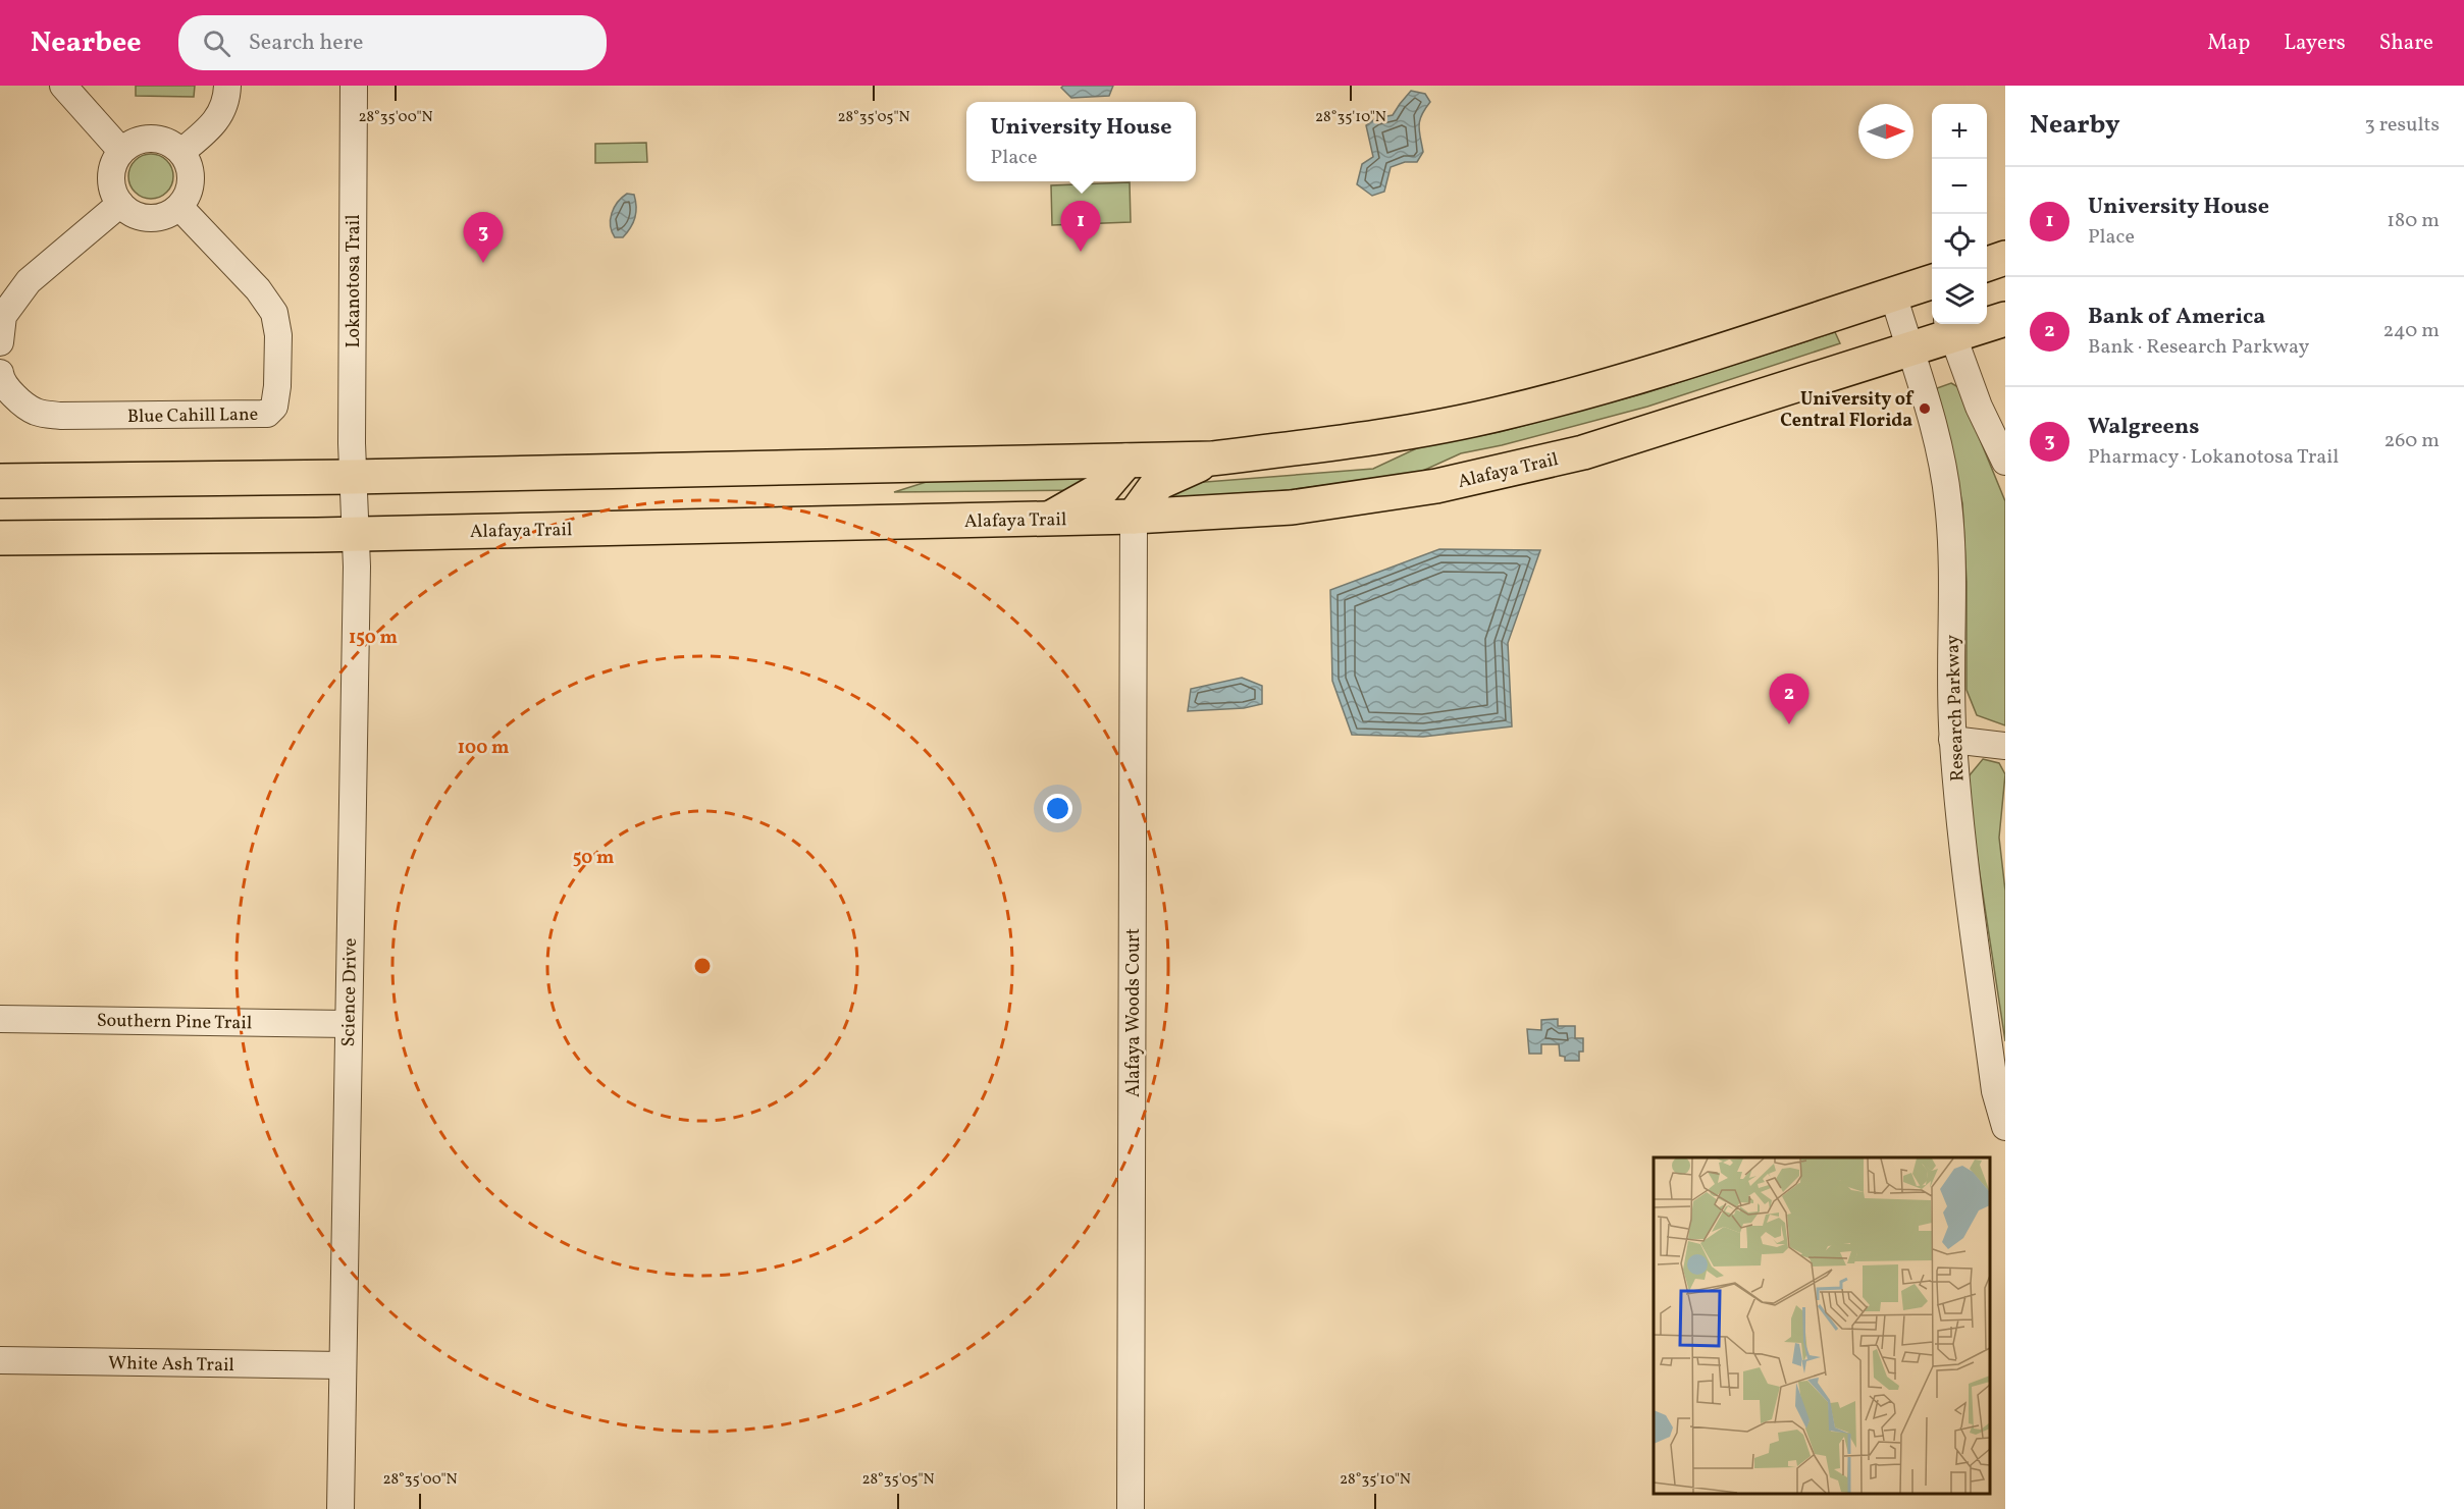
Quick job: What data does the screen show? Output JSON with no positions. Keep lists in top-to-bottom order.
{
  "streets": {
    "main road": ["Alafaya Trail"],
    "street": [
      "Lokanotosa Trail",
      "Blue Cahill Lane",
      "Research Parkway",
      "Science Drive",
      "Alafaya Woods Court",
      "Southern Pine Trail",
      "White Ash Trail"
    ]
  },
  "crossings": [
    ["Lokanotosa Trail", "Science Drive"],
    ["Alafaya Trail", "Research Parkway"],
    ["Alafaya Trail", "Science Drive"],
    ["Alafaya Trail", "Alafaya Woods Court"],
    ["Science Drive", "Southern Pine Trail"],
    ["Science Drive", "White Ash Trail"]
  ],
  "places": ["University of Central Florida"],
  "north": "right",
  "page": {
    "header": "Nearbee",
    "search": "Search here",
    "nav": ["Map", "Layers", "Share"],
    "heading": ["Nearby", "3 results"],
    "popup": ["University House", "Place"],
    "map_buttons": ["+", "−"],
    "list": [
      {
        "mark": "1",
        "name": "University House",
        "note": "Place",
        "value": "180 m"
      },
      {
        "mark": "2",
        "name": "Bank of America",
        "note": "Bank · Research Parkway",
        "value": "240 m"
      },
      {
        "mark": "3",
        "name": "Walgreens",
        "note": "Pharmacy · Lokanotosa Trail",
        "value": "260 m"
      }
    ],
    "pins": ["1", "3", "2"]
  },
  "coordinates": ["28°35'00\"N", "28°35'05\"N", "28°35'10\"N"],
  "rings": ["150 m", "100 m", "50 m"]
}
